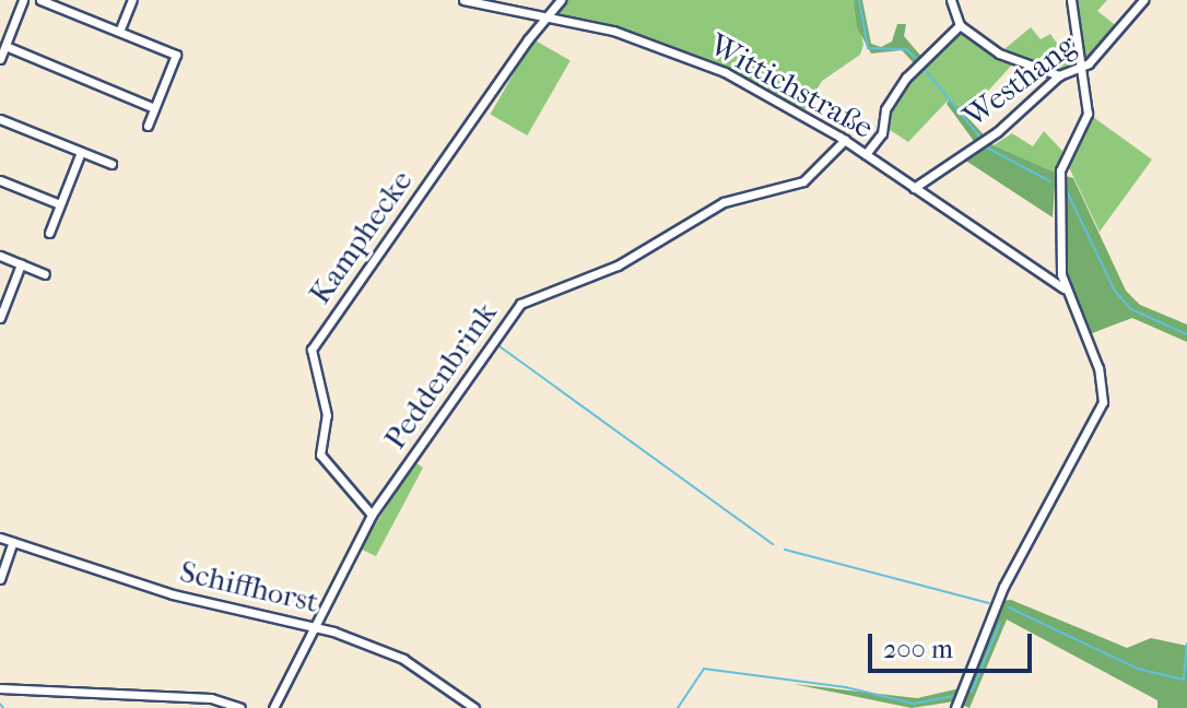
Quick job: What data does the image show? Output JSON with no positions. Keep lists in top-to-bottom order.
{
  "streets": {
    "street": [
      "Westhang",
      "Wittichstraße",
      "Kamphecke",
      "Peddenbrink",
      "Schiffhorst"
    ]
  },
  "crossings": [
    ["Westhang", "Wittichstraße"],
    ["Wittichstraße", "Kamphecke"],
    ["Wittichstraße", "Peddenbrink"],
    ["Kamphecke", "Peddenbrink"],
    ["Peddenbrink", "Schiffhorst"]
  ],
  "scale_bar": "200 m"
}
